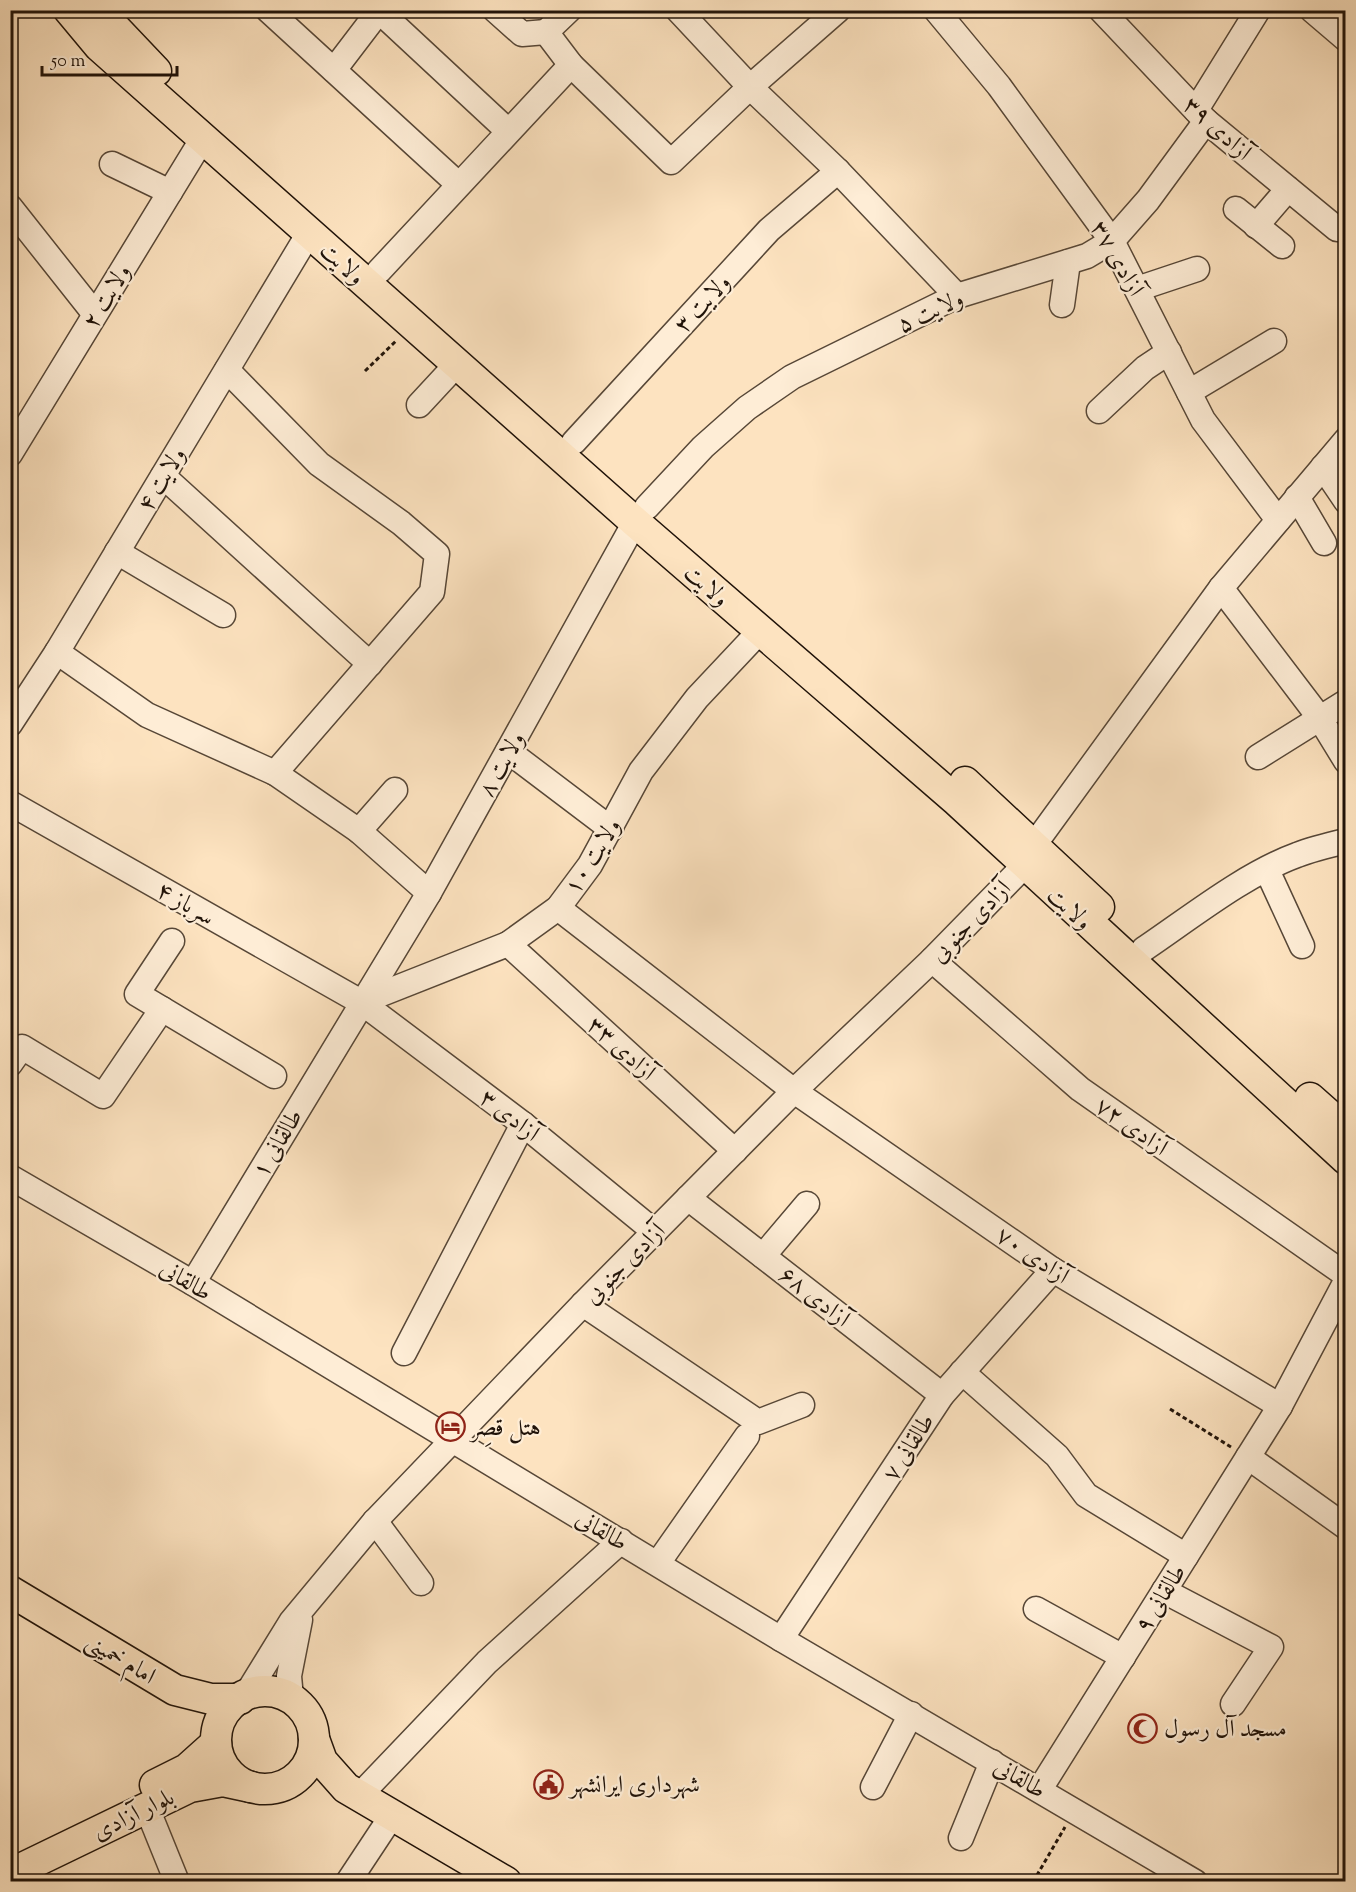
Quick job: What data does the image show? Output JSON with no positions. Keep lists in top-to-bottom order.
{
  "streets": {
    "main road": ["ولایت", "امام خمینی", "بلوار آزادی"],
    "street": [
      "آزادی ۳۹",
      "آزادی ۳۷",
      "ولایت ۲",
      "ولایت ۳",
      "ولایت ۵",
      "ولایت ۴",
      "ولایت ۸",
      "ولایت ۱۰",
      "سرباز ۴",
      "آزادی جنوبی",
      "آزادی ۳۳",
      "آزادی ۳",
      "آزادی ۷۲",
      "طالقانی ۱",
      "آزادی ۷۰",
      "طالقانی",
      "آزادی ۶۸",
      "طالقانی ۷",
      "طالقانی ۹"
    ]
  },
  "crossings": [
    ["آزادی ۳۹", "ولایت ۵"],
    ["آزادی ۳۷", "ولایت ۵"],
    ["آزادی ۳۷", "آزادی جنوبی"],
    ["ولایت", "ولایت ۲"],
    ["ولایت", "ولایت ۳"],
    ["ولایت", "ولایت ۵"],
    ["ولایت", "ولایت ۴"],
    ["ولایت", "ولایت ۸"],
    ["ولایت", "ولایت ۱۰"],
    ["ولایت", "آزادی جنوبی"],
    ["ولایت ۵", "ولایت ۸"],
    ["ولایت ۸", "ولایت ۱۰"],
    ["ولایت ۸", "سرباز ۴"],
    ["ولایت ۸", "آزادی ۳"],
    ["ولایت ۸", "طالقانی ۱"],
    ["ولایت ۱۰", "سرباز ۴"],
    ["ولایت ۱۰", "آزادی ۳۳"],
    ["ولایت ۱۰", "آزادی ۳"],
    ["ولایت ۱۰", "طالقانی ۱"],
    ["ولایت ۱۰", "آزادی ۷۰"],
    ["سرباز ۴", "آزادی ۳"],
    ["سرباز ۴", "طالقانی ۱"],
    ["آزادی جنوبی", "آزادی ۳۳"],
    ["آزادی جنوبی", "آزادی ۳"],
    ["آزادی جنوبی", "آزادی ۷۲"],
    ["آزادی جنوبی", "آزادی ۷۰"],
    ["آزادی جنوبی", "طالقانی"],
    ["آزادی جنوبی", "آزادی ۶۸"],
    ["آزادی جنوبی", "امام خمینی"],
    ["آزادی جنوبی", "بلوار آزادی"],
    ["آزادی ۳", "طالقانی ۱"],
    ["طالقانی ۱", "طالقانی"],
    ["آزادی ۷۰", "طالقانی ۷"],
    ["آزادی ۷۰", "طالقانی ۹"],
    ["طالقانی", "طالقانی ۷"],
    ["طالقانی", "طالقانی ۹"],
    ["آزادی ۶۸", "طالقانی ۷"],
    ["امام خمینی", "بلوار آزادی"]
  ],
  "places": {
    "hotel": ["هتل قصِر"],
    "mosque": ["مسجد آل رسول"],
    "public building": ["شهرداری ایرانشهر"]
  },
  "scale_bar": "50 m"
}
